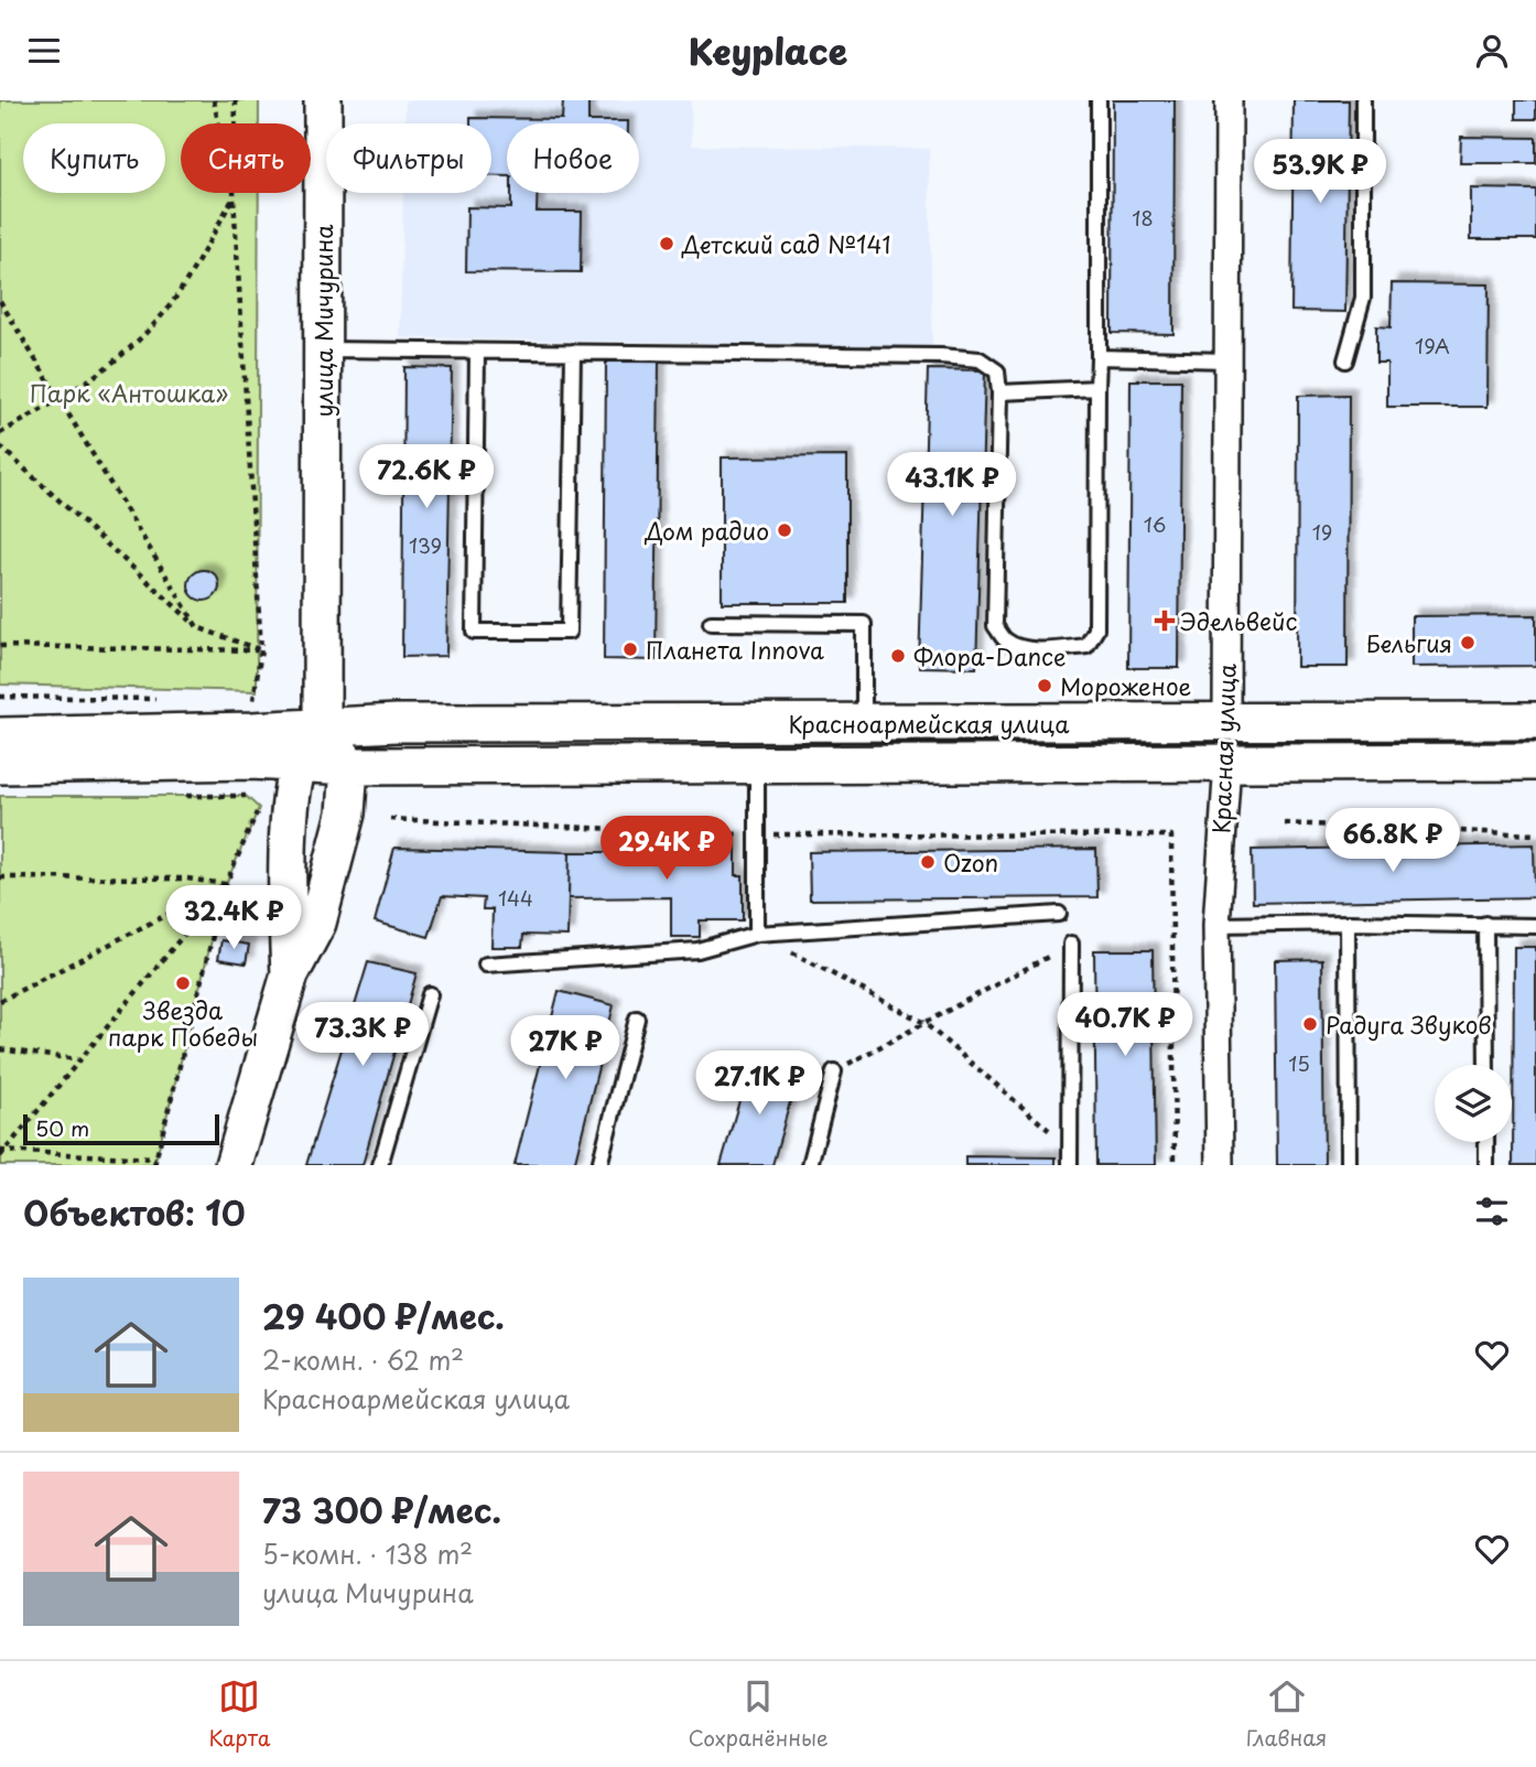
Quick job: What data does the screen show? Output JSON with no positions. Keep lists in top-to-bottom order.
{
  "streets": {
    "main road": ["улица Мичурина", "Красноармейская улица", "Красная улица"]
  },
  "crossings": [
    ["улица Мичурина", "Красноармейская улица"],
    ["Красноармейская улица", "Красная улица"]
  ],
  "parks": ["Парк «Антошка»"],
  "places": {
    "other": [
      "Детский сад №141",
      "Дом радио",
      "Бельгия",
      "Планета Innova",
      "Флора-Dance",
      "Мороженое",
      "Ozon",
      "Звезда парк Победы",
      "Радуга Звуков"
    ],
    "health": ["Эдельвейс"]
  },
  "house_numbers": [
    "18",
    "19А",
    "16",
    "19",
    "139",
    "144",
    "15"
  ],
  "scale_bar": "50 m",
  "page": {
    "header": "Keyplace",
    "chip": [
      "Купить",
      "Снять",
      "Фильтры",
      "Новое"
    ],
    "price": [
      "53.9K ₽",
      "72.6K ₽",
      "43.1K ₽",
      "66.8K ₽",
      "29.4K ₽",
      "32.4K ₽",
      "40.7K ₽",
      "73.3K ₽",
      "27K ₽",
      "27.1K ₽"
    ],
    "scale": "50 m",
    "heading": "Объектов: 10",
    "list": [
      {
        "name": "29 400 ₽/мес.",
        "note": "2-комн. · 62 m² · Красноармейская улица"
      },
      {
        "name": "73 300 ₽/мес.",
        "note": "5-комн. · 138 m² · улица Мичурина"
      }
    ],
    "tabs": ["Карта", "Сохранённые", "Главная"]
  }
}
